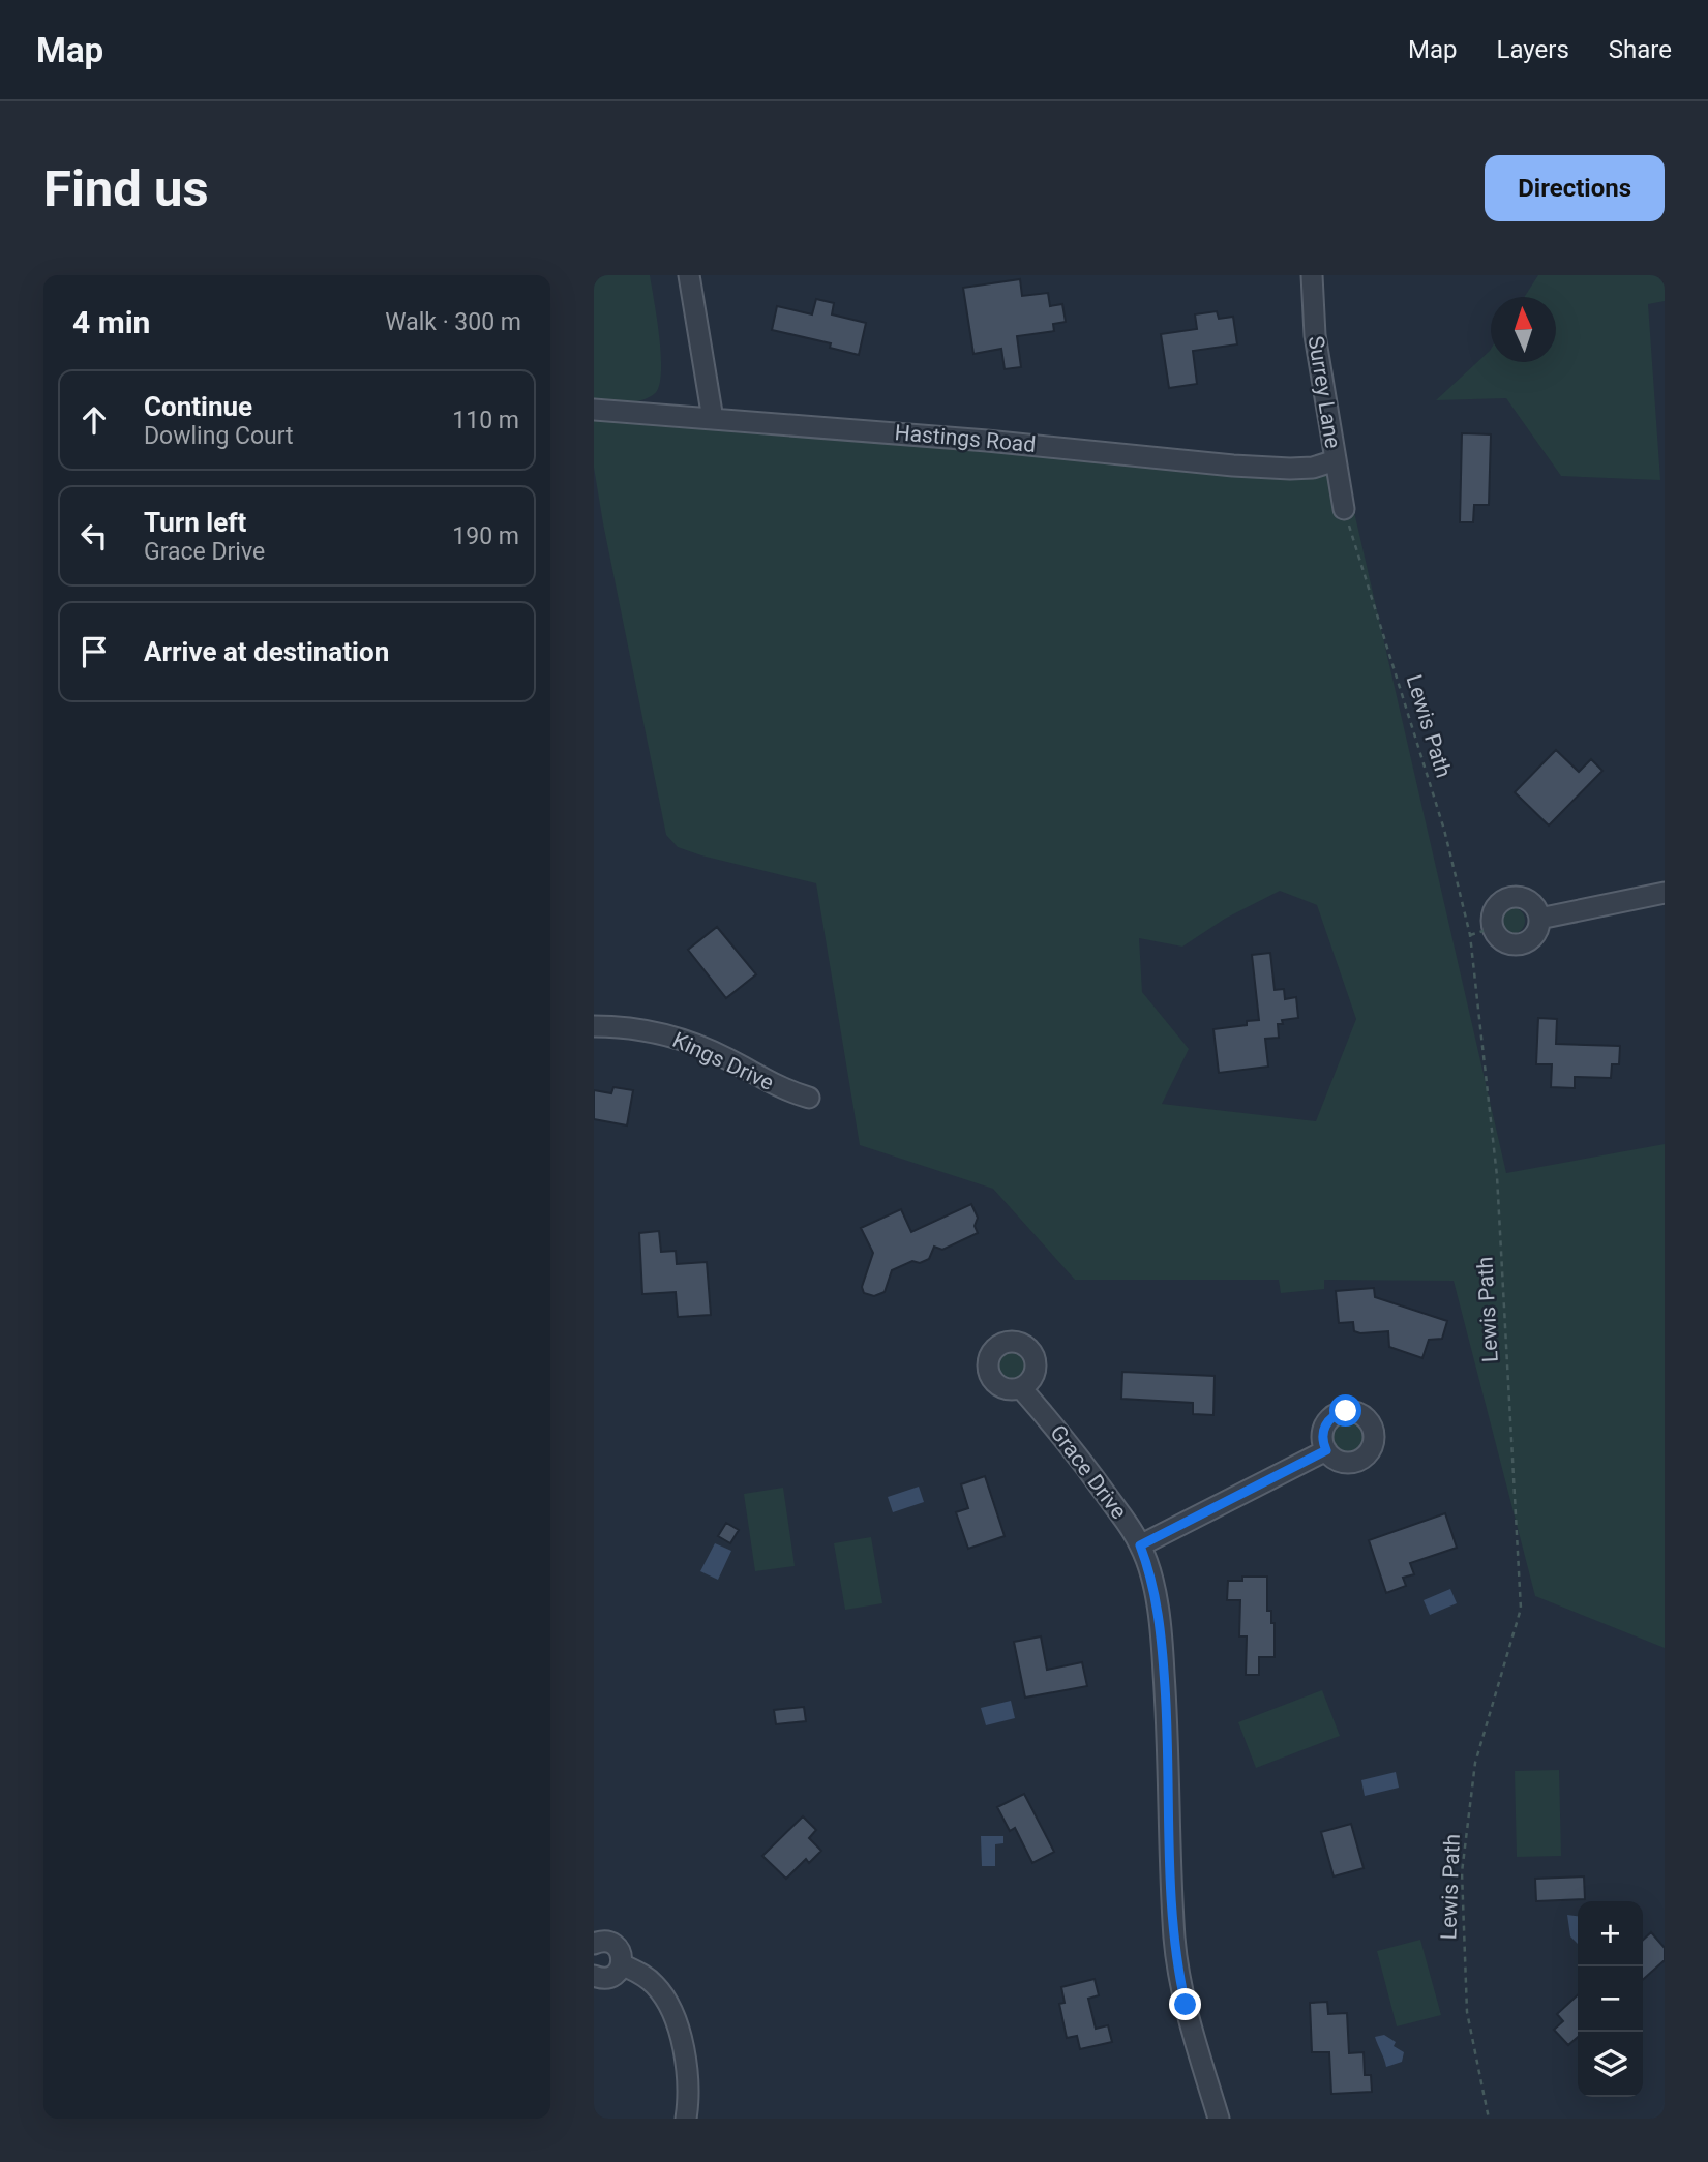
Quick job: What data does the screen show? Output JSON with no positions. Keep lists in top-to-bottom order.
{
  "streets": {
    "street": [
      "Surrey Lane",
      "Hastings Road",
      "Kings Drive",
      "Grace Drive"
    ],
    "path": ["Lewis Path"]
  },
  "crossings": [
    ["Surrey Lane", "Hastings Road"],
    ["Surrey Lane", "Lewis Path"]
  ],
  "north": "top",
  "page": {
    "header": "Map",
    "nav": ["Map", "Layers", "Share"],
    "buttons": "Directions",
    "title": "Find us",
    "heading": ["4 min", "Walk · 300 m"],
    "list": [
      ["Continue", "Dowling Court", "110 m"],
      ["Turn left", "Grace Drive", "190 m"],
      "Arrive at destination"
    ],
    "map_buttons": ["+", "−"]
  }
}
